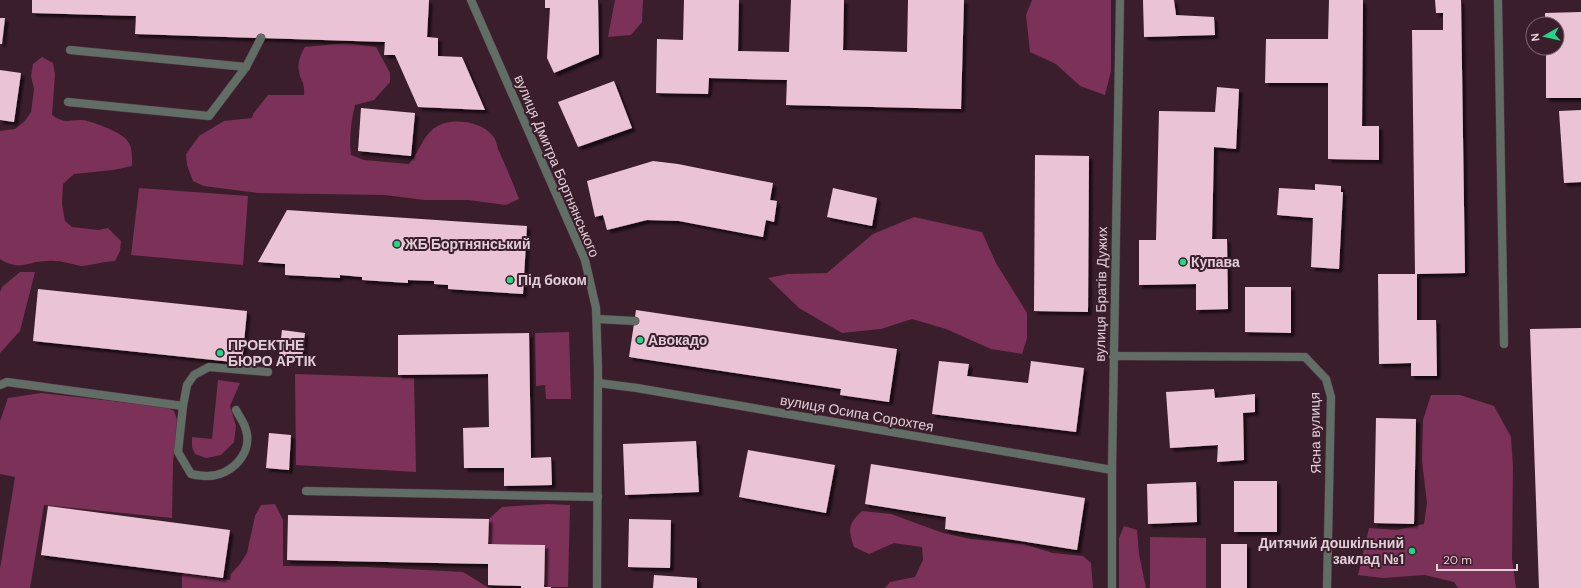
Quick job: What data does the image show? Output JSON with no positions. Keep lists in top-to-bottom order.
{
  "streets": {
    "street": [
      "вулиця Дмитра Бортнянського",
      "вулиця Братів Дужих",
      "вулиця Осипа Сорохтея",
      "Ясна вулиця"
    ]
  },
  "crossings": [
    ["вулиця Дмитра Бортнянського", "вулиця Осипа Сорохтея"],
    ["вулиця Братів Дужих", "вулиця Осипа Сорохтея"],
    ["вулиця Братів Дужих", "Ясна вулиця"]
  ],
  "places": [
    "ЖБ Бортнянський",
    "Купава",
    "Під боком",
    "Авокадо",
    "ПРОЕКТНЕ БЮРО АРТІК",
    "Дитячий дошкільний заклад №1"
  ],
  "scale_bar": "20 m",
  "north": "left"
}
